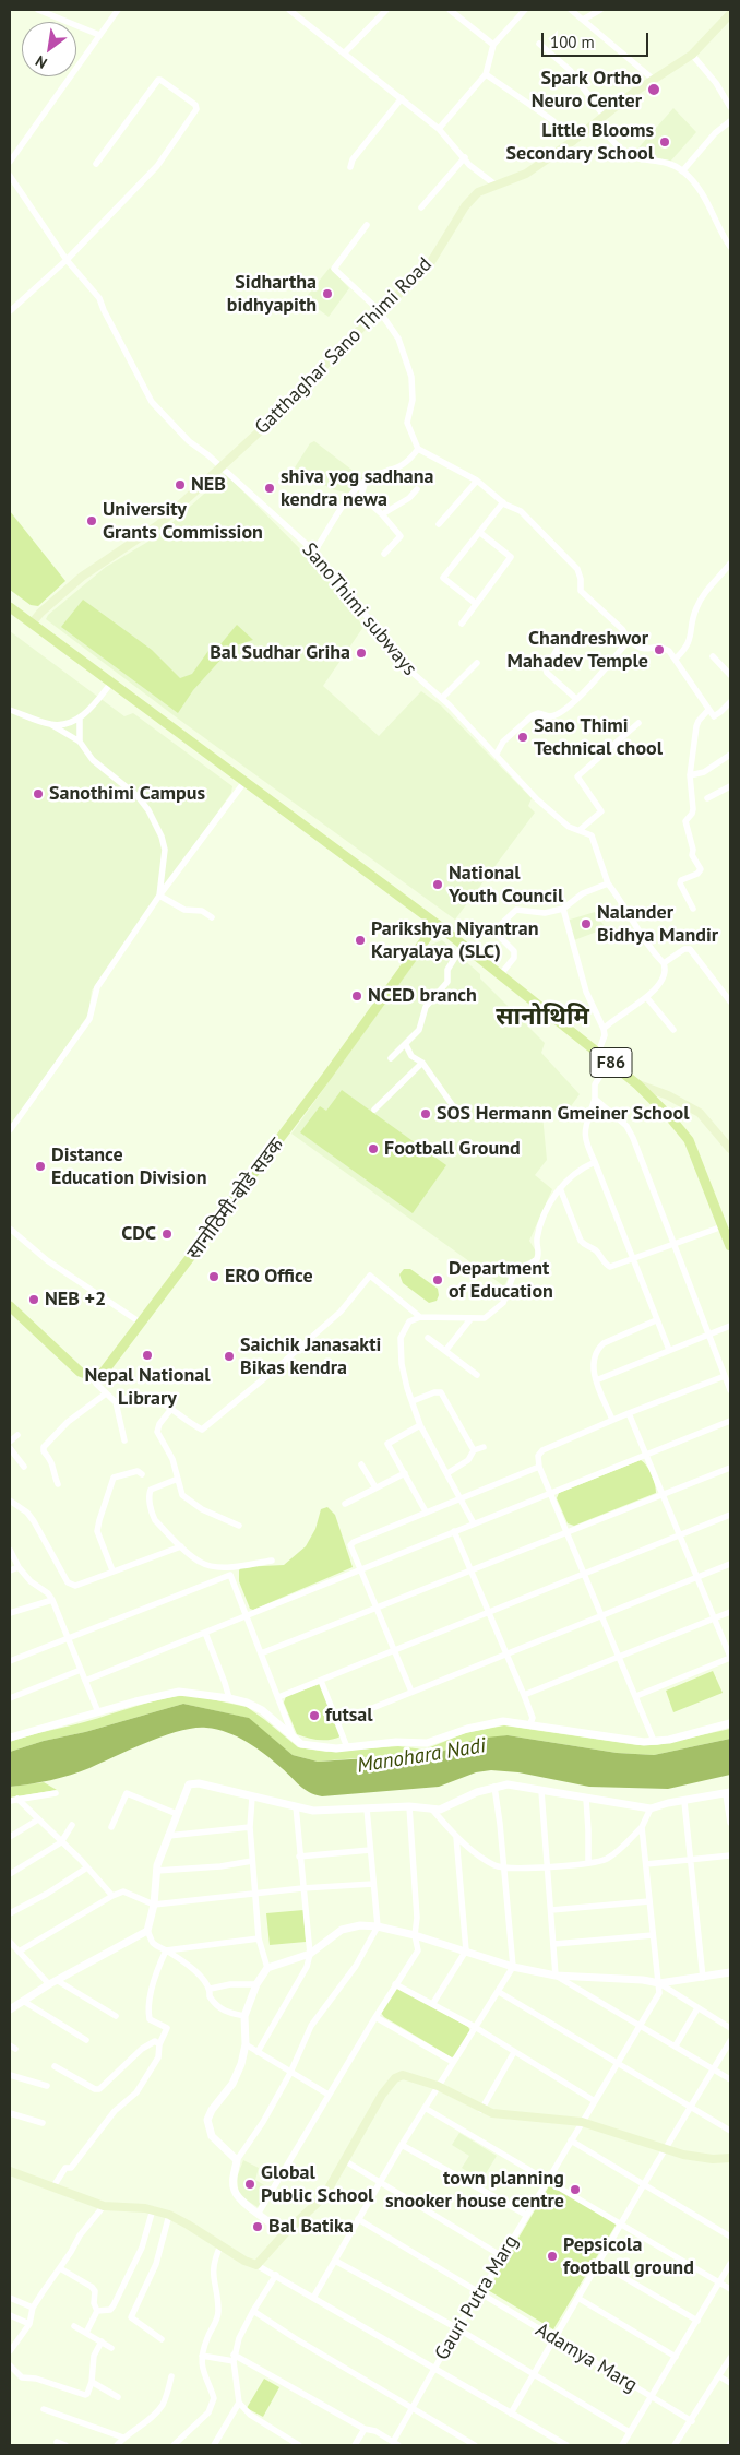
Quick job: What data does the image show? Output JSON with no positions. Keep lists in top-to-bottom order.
{
  "streets": {
    "main road": ["Gatthaghar Sano Thimi Road", "F86", "सानोठिमी-बोडे सडक"],
    "street": ["SanoThimi subways", "Gauri Putra Marg", "Adamya Marg"]
  },
  "crossings": [
    ["Gatthaghar Sano Thimi Road", "SanoThimi subways"],
    ["Gatthaghar Sano Thimi Road", "F86"],
    ["F86", "सानोठिमी-बोडे सडक"],
    ["Gauri Putra Marg", "Adamya Marg"]
  ],
  "districts": ["सानोथिमि"],
  "water": ["Manohara Nadi"],
  "places": [
    "Spark Ortho Neuro Center",
    "Little Blooms Secondary School",
    "Sidhartha bidhyapith",
    "NEB",
    "shiva yog sadhana kendra newa",
    "University Grants Commission",
    "Chandreshwor Mahadev Temple",
    "Bal Sudhar Griha",
    "Sano Thimi Technical chool",
    "Sanothimi Campus",
    "National Youth Council",
    "Nalander Bidhya Mandir",
    "Parikshya Niyantran Karyalaya (SLC)",
    "NCED branch",
    "SOS Hermann Gmeiner School",
    "Football Ground",
    "Distance Education Division",
    "CDC",
    "ERO Office",
    "Department of Education",
    "NEB +2",
    "Nepal National Library",
    "Saichik Janasakti Bikas kendra",
    "futsal",
    "Global Public School",
    "town planning snooker house centre",
    "Bal Batika",
    "Pepsicola football ground"
  ],
  "scale_bar": "100 m",
  "north": "bottom left"
}
